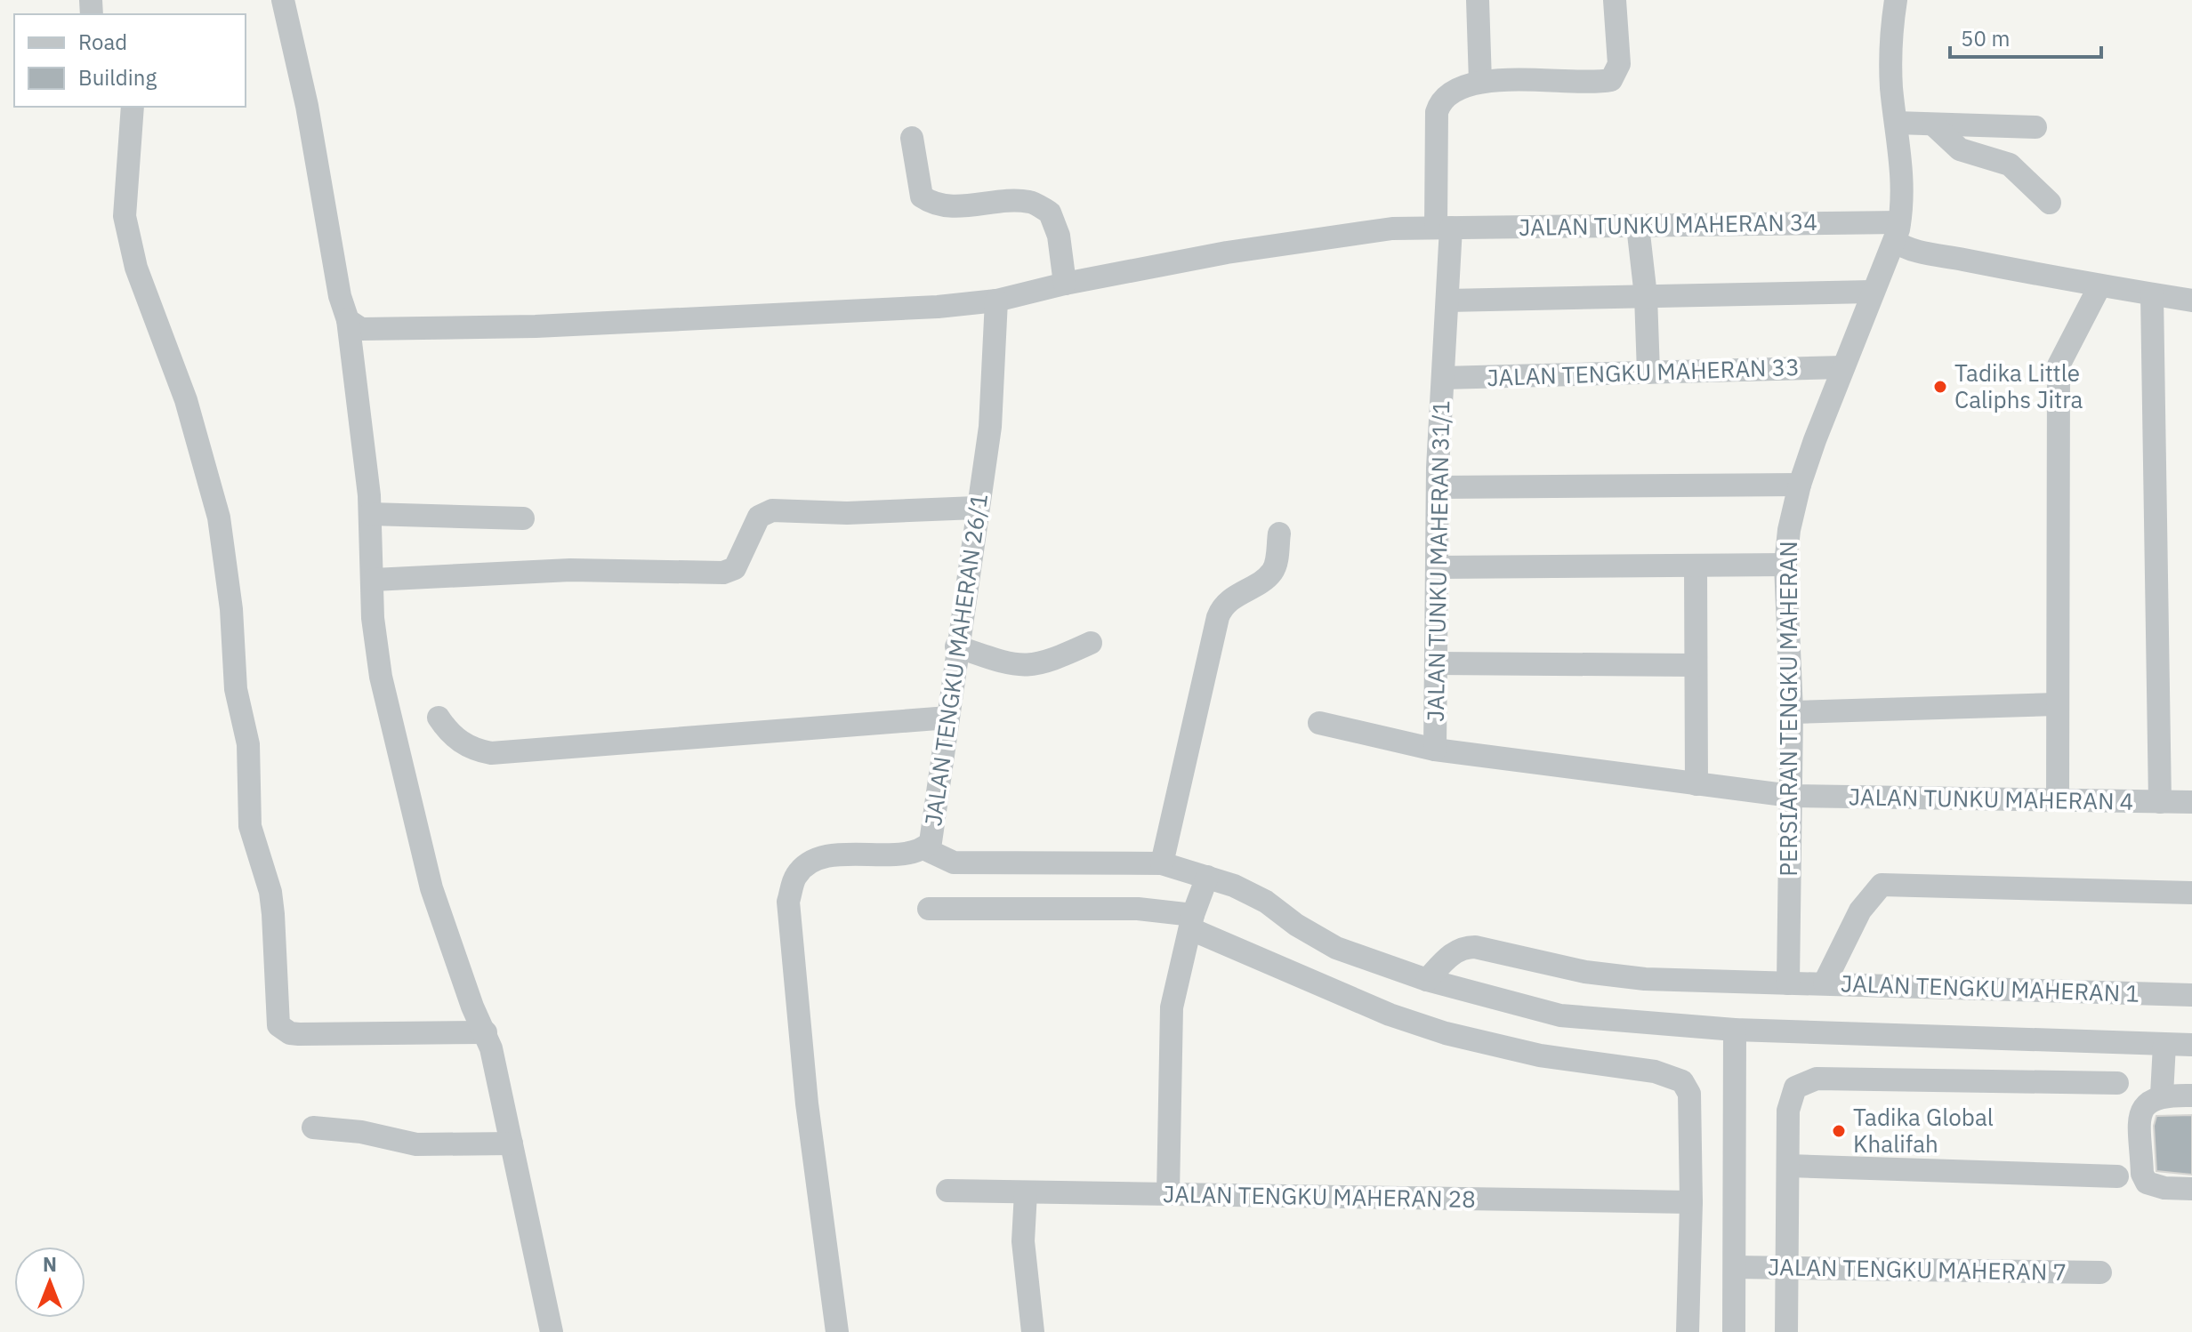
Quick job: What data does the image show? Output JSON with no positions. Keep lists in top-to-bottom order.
{
  "streets": {
    "street": [
      "JALAN TUNKU MAHERAN 34",
      "JALAN TENGKU MAHERAN 33",
      "JALAN TUNKU MAHERAN 31/1",
      "JALAN TENGKU MAHERAN 26/1",
      "PERSIARAN TENGKU MAHERAN",
      "JALAN TUNKU MAHERAN 4",
      "JALAN TENGKU MAHERAN 1",
      "JALAN TENGKU MAHERAN 28",
      "JALAN TENGKU MAHERAN 7"
    ]
  },
  "crossings": [
    ["JALAN TUNKU MAHERAN 34", "JALAN TUNKU MAHERAN 31/1"],
    ["JALAN TUNKU MAHERAN 34", "JALAN TENGKU MAHERAN 26/1"],
    ["JALAN TUNKU MAHERAN 34", "PERSIARAN TENGKU MAHERAN"],
    ["JALAN TENGKU MAHERAN 33", "JALAN TUNKU MAHERAN 31/1"],
    ["JALAN TENGKU MAHERAN 33", "PERSIARAN TENGKU MAHERAN"],
    ["JALAN TUNKU MAHERAN 31/1", "PERSIARAN TENGKU MAHERAN"],
    ["JALAN TUNKU MAHERAN 31/1", "JALAN TUNKU MAHERAN 4"],
    ["PERSIARAN TENGKU MAHERAN", "JALAN TUNKU MAHERAN 4"],
    ["PERSIARAN TENGKU MAHERAN", "JALAN TENGKU MAHERAN 1"]
  ],
  "places": ["Tadika Little Caliphs Jitra", "Tadika Global Khalifah"],
  "legend": ["Road", "Building"],
  "scale_bar": "50 m",
  "north": "top"
}
